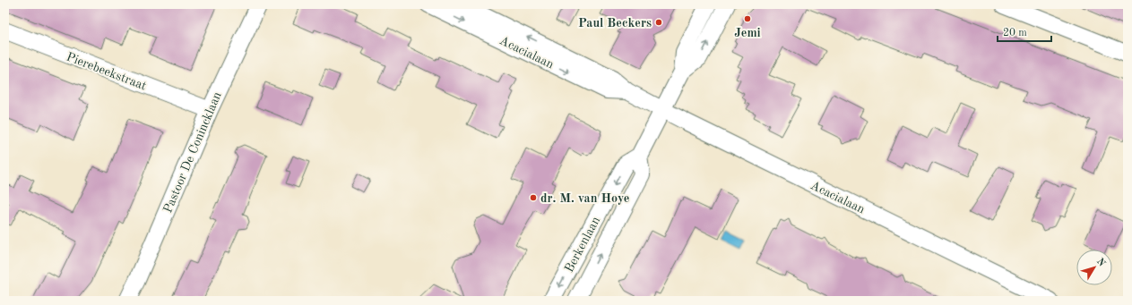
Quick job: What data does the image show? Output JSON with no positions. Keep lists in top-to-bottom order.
{
  "streets": {
    "street": [
      "Acacialaan",
      "Pierebeekstraat",
      "Pastoor De Conincklaan",
      "Berkenlaan"
    ]
  },
  "crossings": [
    ["Acacialaan", "Berkenlaan"],
    ["Pierebeekstraat", "Pastoor De Conincklaan"]
  ],
  "places": ["Jemi", "Paul Beckers", "dr. M. van Hoye"],
  "scale_bar": "20 m",
  "north": "top right"
}
